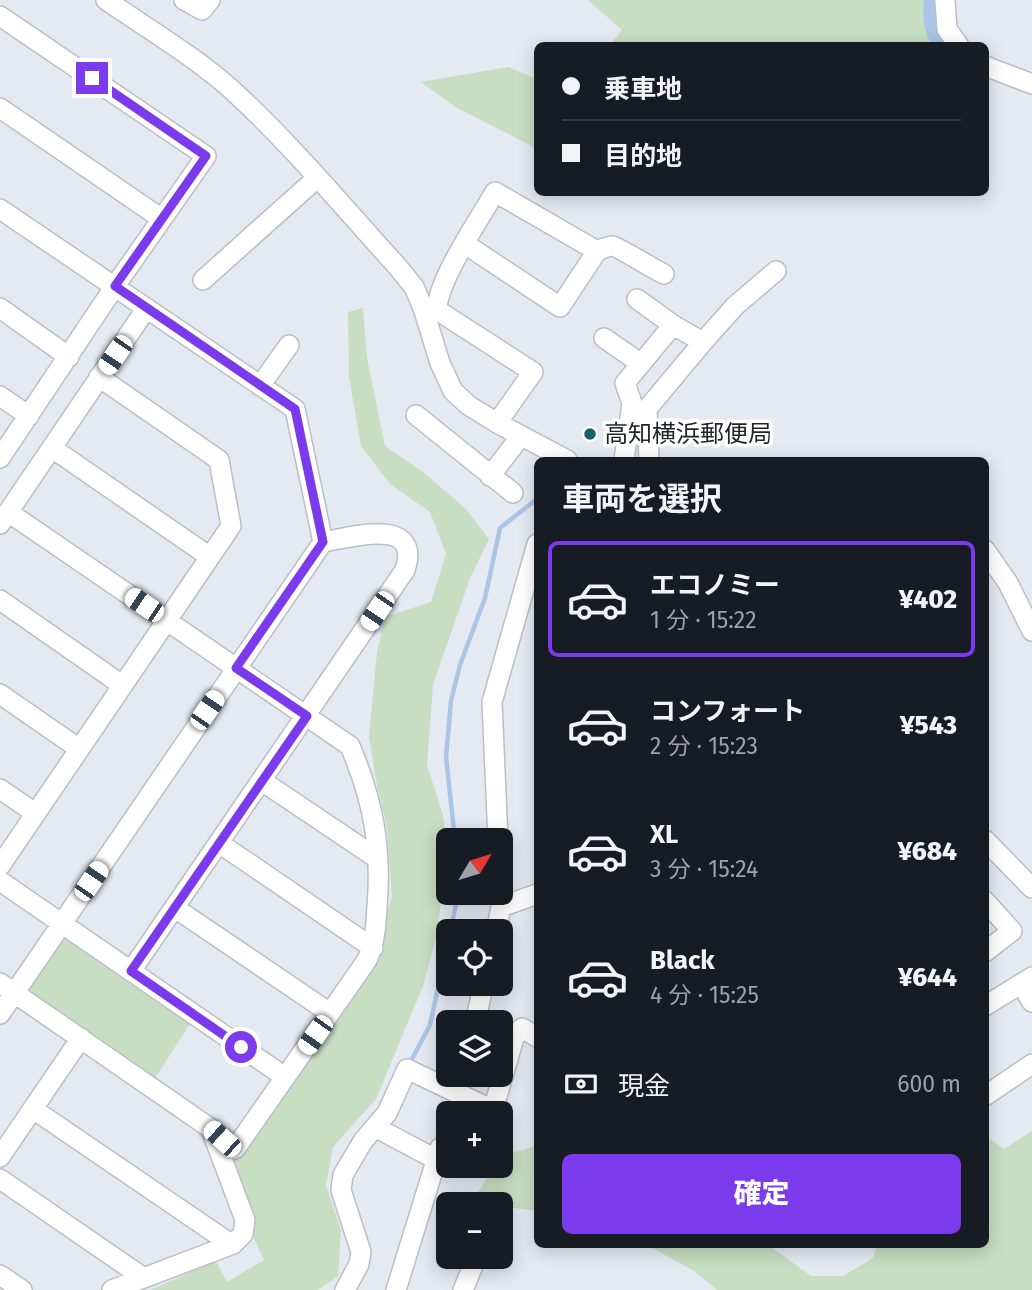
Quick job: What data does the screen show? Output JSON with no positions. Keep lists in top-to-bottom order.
{
  "places": ["高知横浜郵便局"],
  "north": "top right",
  "page": {
    "banner": ["乗車地", "目的地"],
    "heading": "車両を選択",
    "list": [
      {
        "name": "エコノミー",
        "note": "1 分 · 15:22",
        "value": "¥402"
      },
      {
        "name": "コンフォート",
        "note": "2 分 · 15:23",
        "value": "¥543"
      },
      {
        "name": "XL",
        "note": "3 分 · 15:24",
        "value": "¥684"
      },
      {
        "name": "Black",
        "note": "4 分 · 15:25",
        "value": "¥644"
      }
    ],
    "map_buttons": ["+", "−"],
    "pay": ["現金", "600 m"],
    "buttons": "確定"
  }
}
